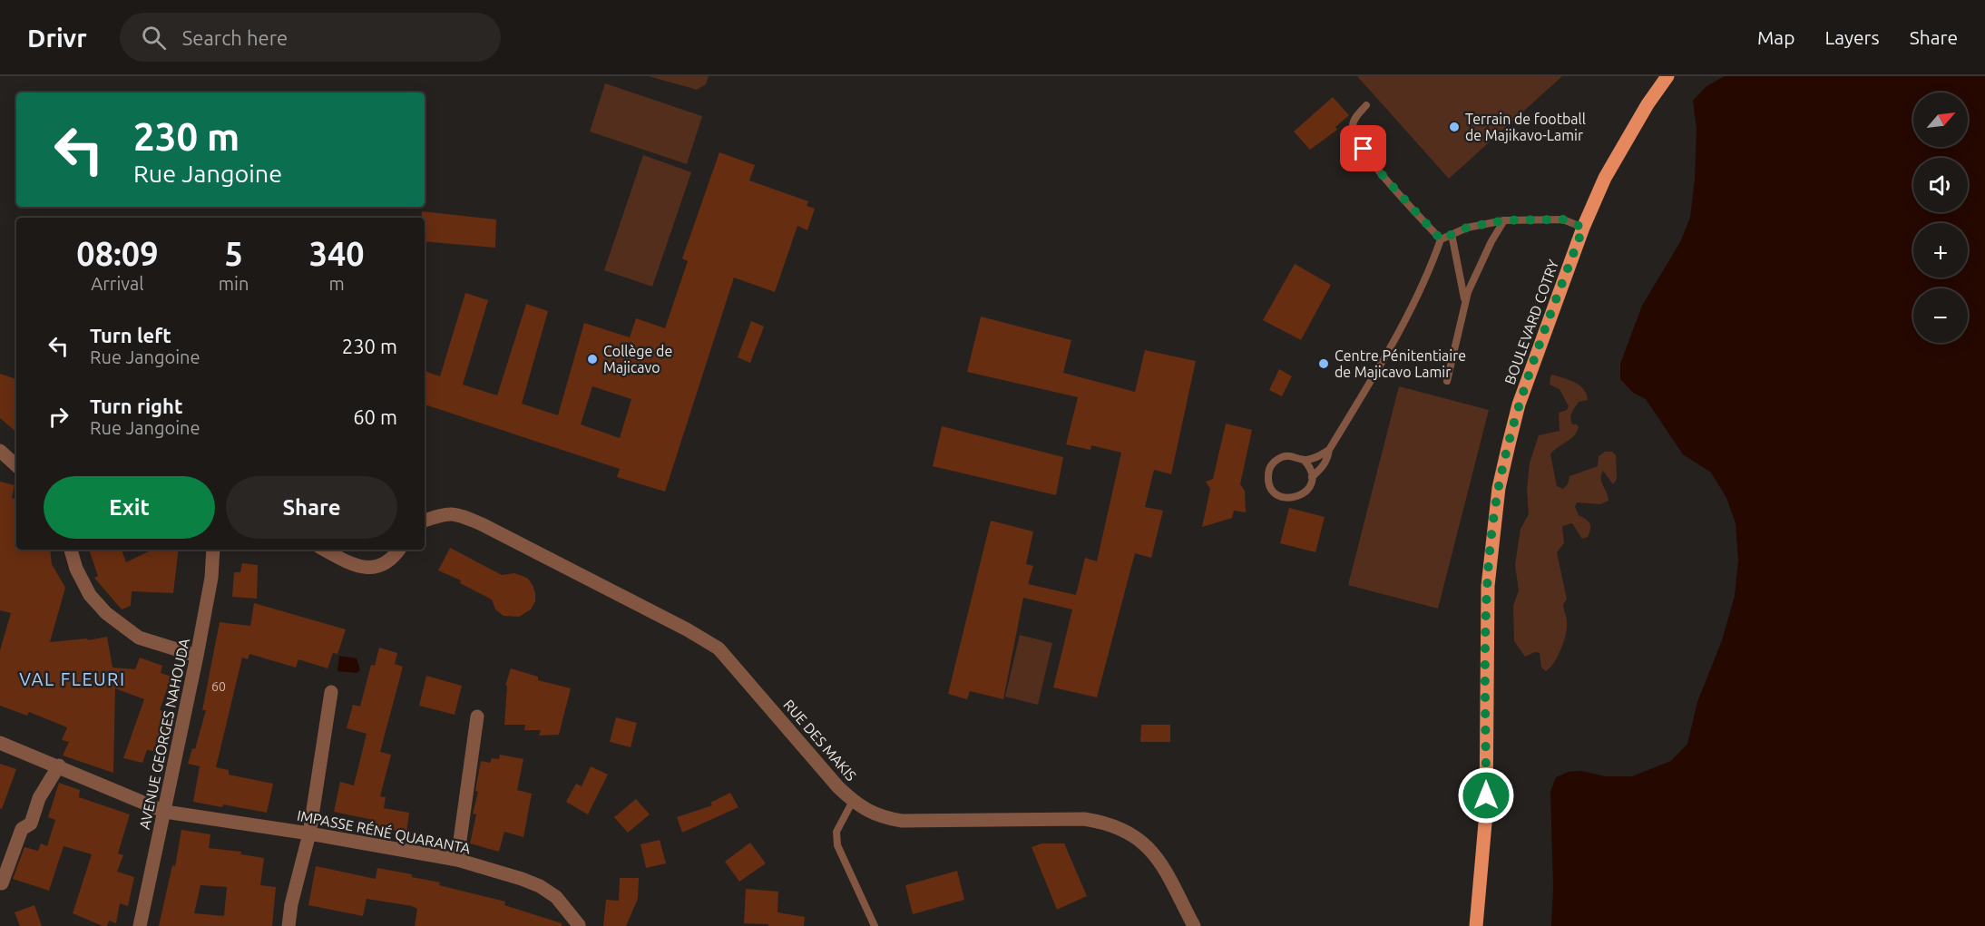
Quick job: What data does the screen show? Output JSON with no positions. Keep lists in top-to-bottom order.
{
  "streets": {
    "main road": ["BOULEVARD COTRY"],
    "street": ["AVENUE GEORGES NAHOUDA", "RUE DES MAKIS", "IMPASSE RÉNÉ QUARANTA"]
  },
  "crossings": [
    ["AVENUE GEORGES NAHOUDA", "IMPASSE RÉNÉ QUARANTA"]
  ],
  "districts": ["VAL FLEURI"],
  "places": ["Terrain de football de Majikavo-Lamir", "Collège de Majicavo", "Centre Pénitentiaire de Majicavo Lamir"],
  "house_numbers": ["60"],
  "north": "top right",
  "page": {
    "header": "Drivr",
    "search": "Search here",
    "nav": ["Map", "Layers", "Share"],
    "map_buttons": ["+", "−"],
    "turn": ["230 m", "Rue Jangoine"],
    "eta": [
      "08:09",
      "Arrival",
      "5",
      "min",
      "340",
      "m"
    ],
    "list": [
      {
        "name": "Turn left",
        "note": "Rue Jangoine",
        "value": "230 m"
      },
      {
        "name": "Turn right",
        "note": "Rue Jangoine",
        "value": "60 m"
      }
    ],
    "buttons": ["Exit", "Share"]
  }
}
